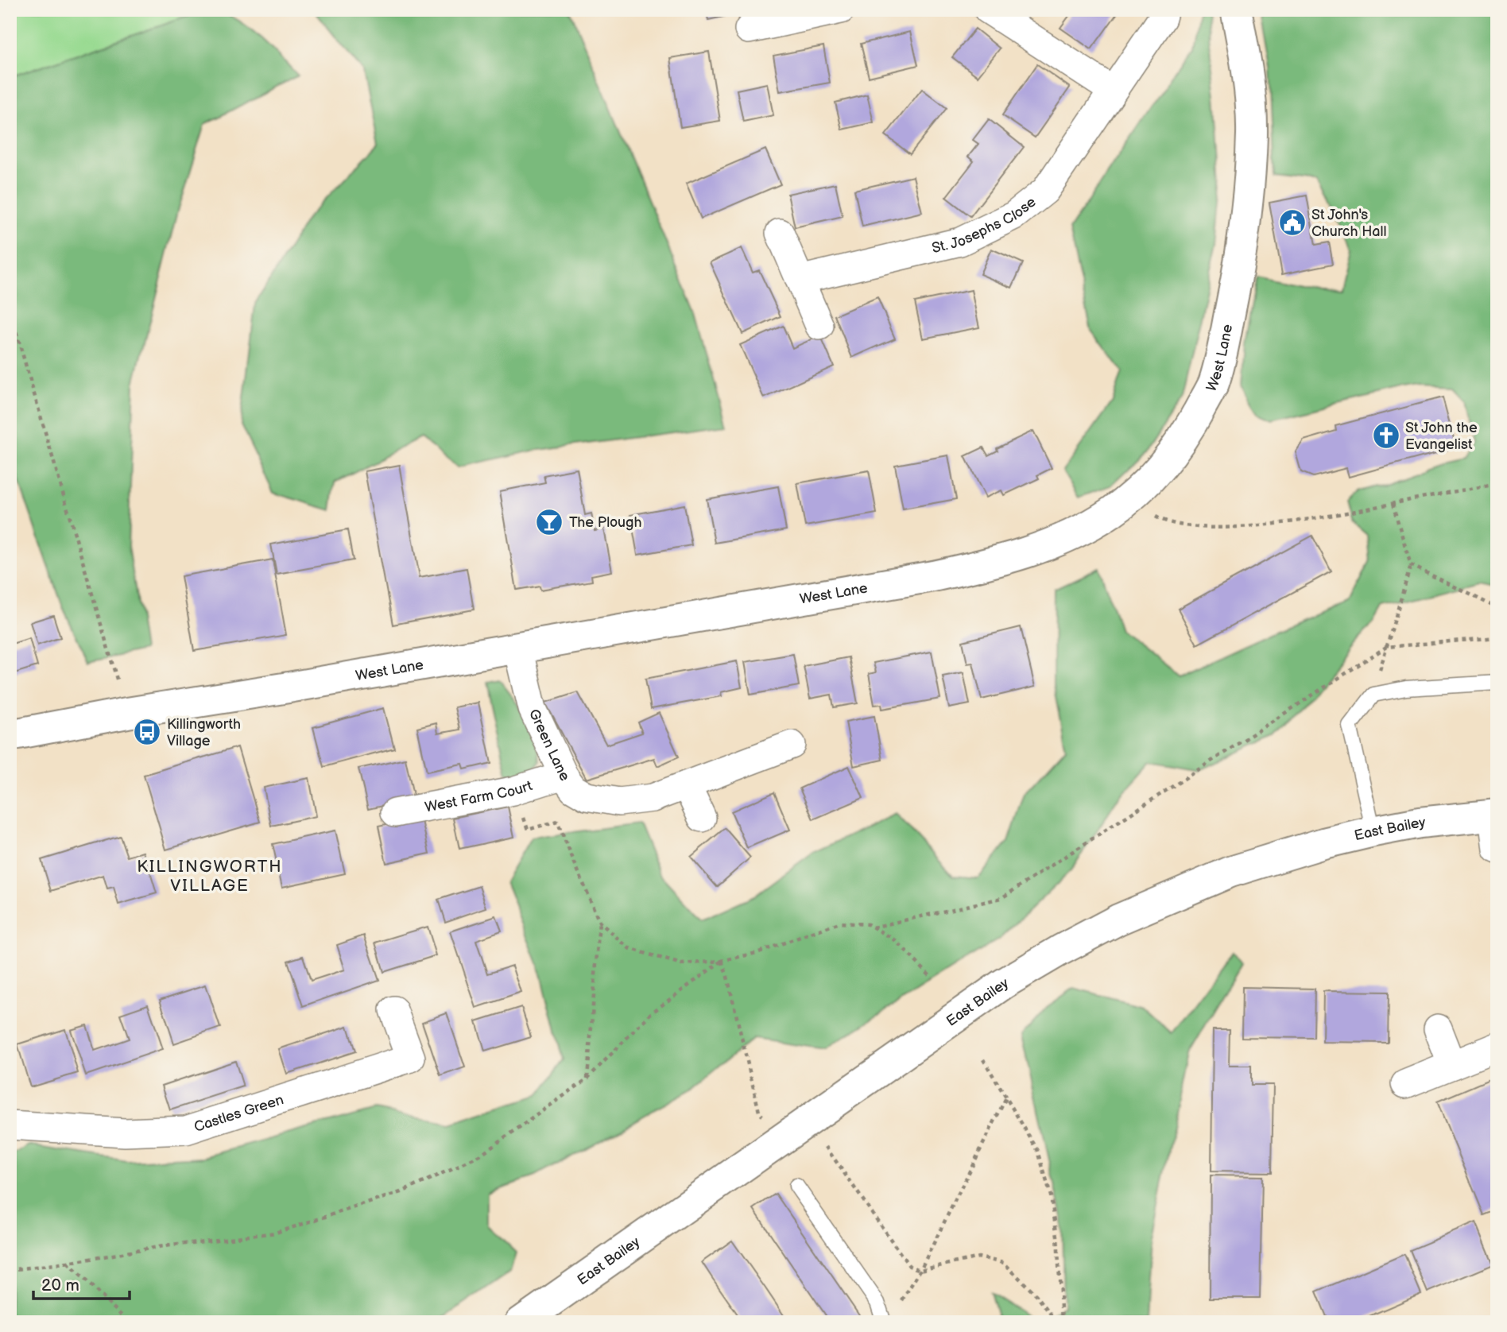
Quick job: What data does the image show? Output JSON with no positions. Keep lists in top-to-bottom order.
{
  "streets": {
    "street": [
      "St. Josephs Close",
      "West Lane",
      "Green Lane",
      "West Farm Court",
      "East Bailey",
      "Castles Green"
    ]
  },
  "crossings": [
    ["West Lane", "Green Lane"],
    ["Green Lane", "West Farm Court"]
  ],
  "districts": ["KILLINGWORTH VILLAGE"],
  "places": {
    "public building": ["St John's Church Hall"],
    "church": ["St John the Evangelist"],
    "bar": ["The Plough"],
    "bus stop": ["Killingworth Village"]
  },
  "scale_bar": "20 m"
}
